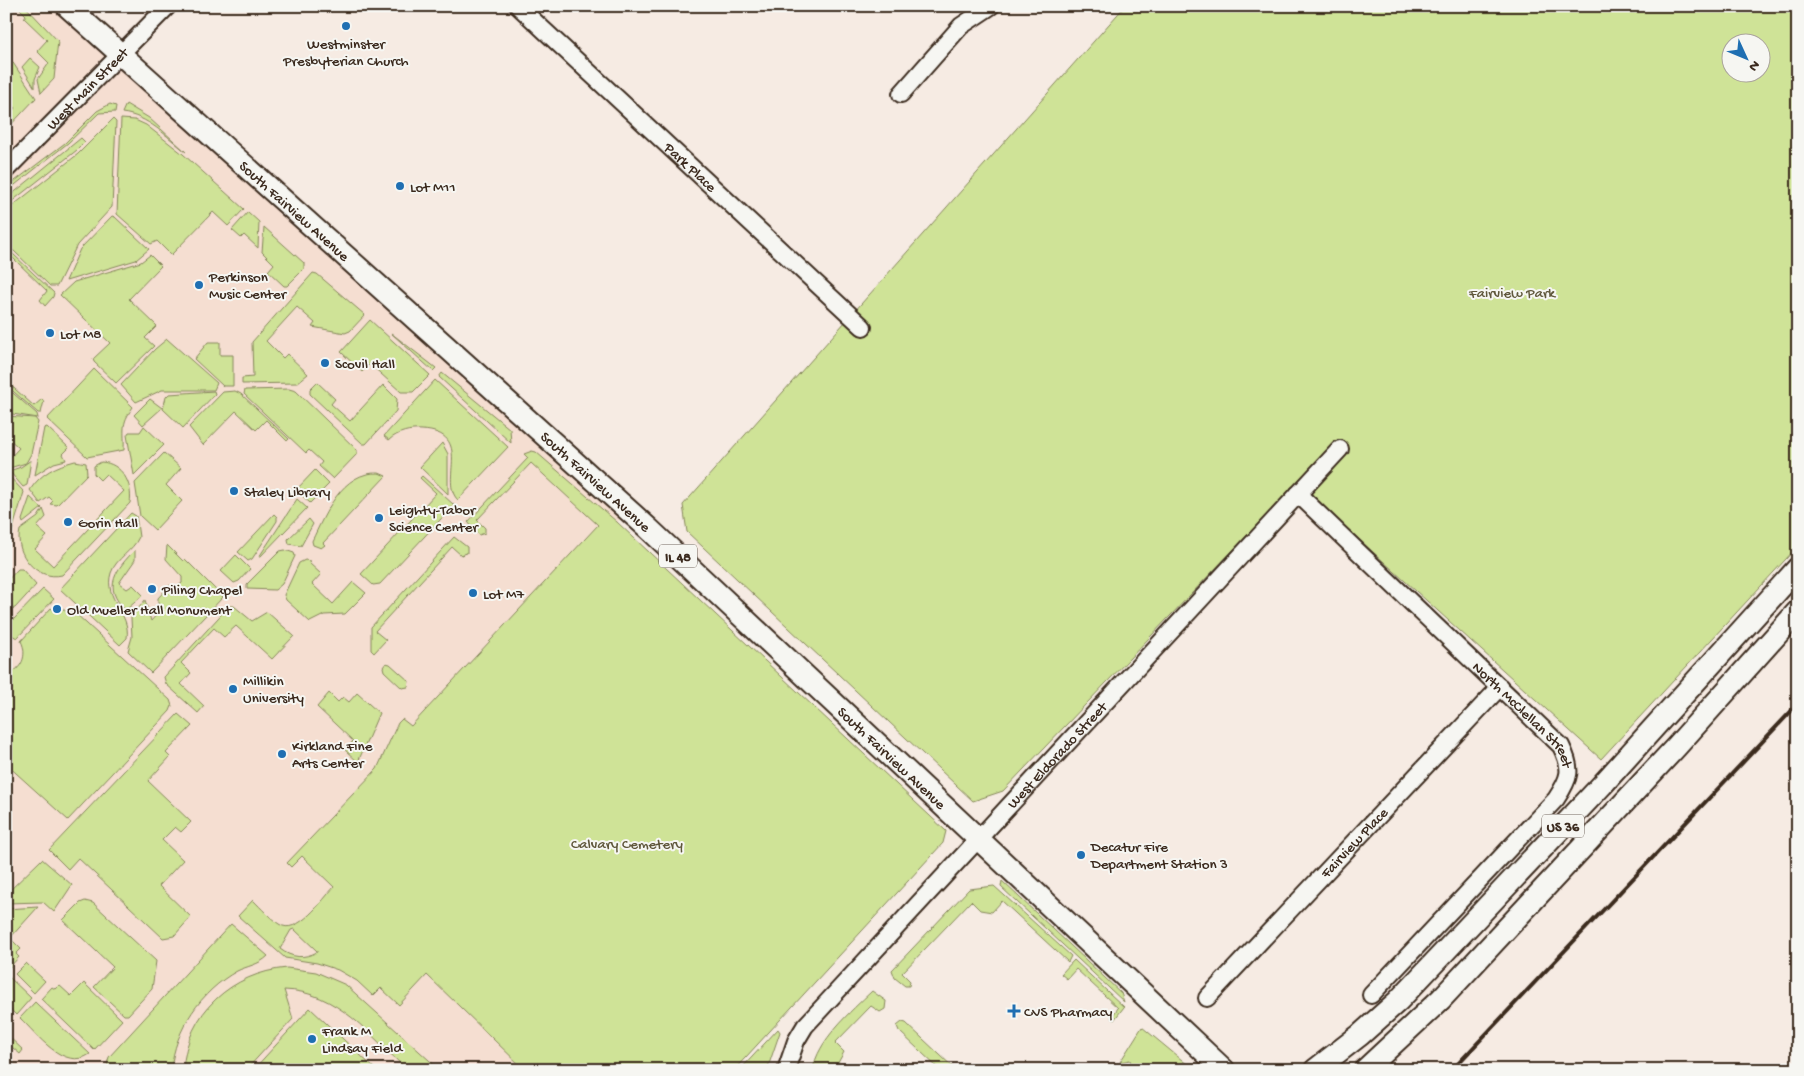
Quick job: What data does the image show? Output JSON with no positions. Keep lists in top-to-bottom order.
{
  "streets": {
    "main road": ["South Fairview Avenue", "IL 48", "US 36"],
    "street": [
      "West Main Street",
      "Park Place",
      "North McClellan Street",
      "West Eldorado Street",
      "Fairview Place"
    ]
  },
  "crossings": [
    ["West Main Street", "South Fairview Avenue"],
    ["South Fairview Avenue", "West Eldorado Street"],
    ["North McClellan Street", "West Eldorado Street"],
    ["North McClellan Street", "Fairview Place"]
  ],
  "parks": ["Fairview Park", "Calvary Cemetery"],
  "places": {
    "other": [
      "Westminster Presbyterian Church",
      "Lot M11",
      "Perkinson Music Center",
      "Lot M8",
      "Scovil Hall",
      "Staley Library",
      "Leighty-Tabor Science Center",
      "Gorin Hall",
      "Piling Chapel",
      "Lot M7",
      "Old Mueller Hall Monument",
      "Millikin University",
      "Kirkland Fine Arts Center",
      "Decatur Fire Department Station 3",
      "Frank M Lindsay Field"
    ],
    "health": ["CVS Pharmacy"]
  },
  "north": "bottom right"
}
